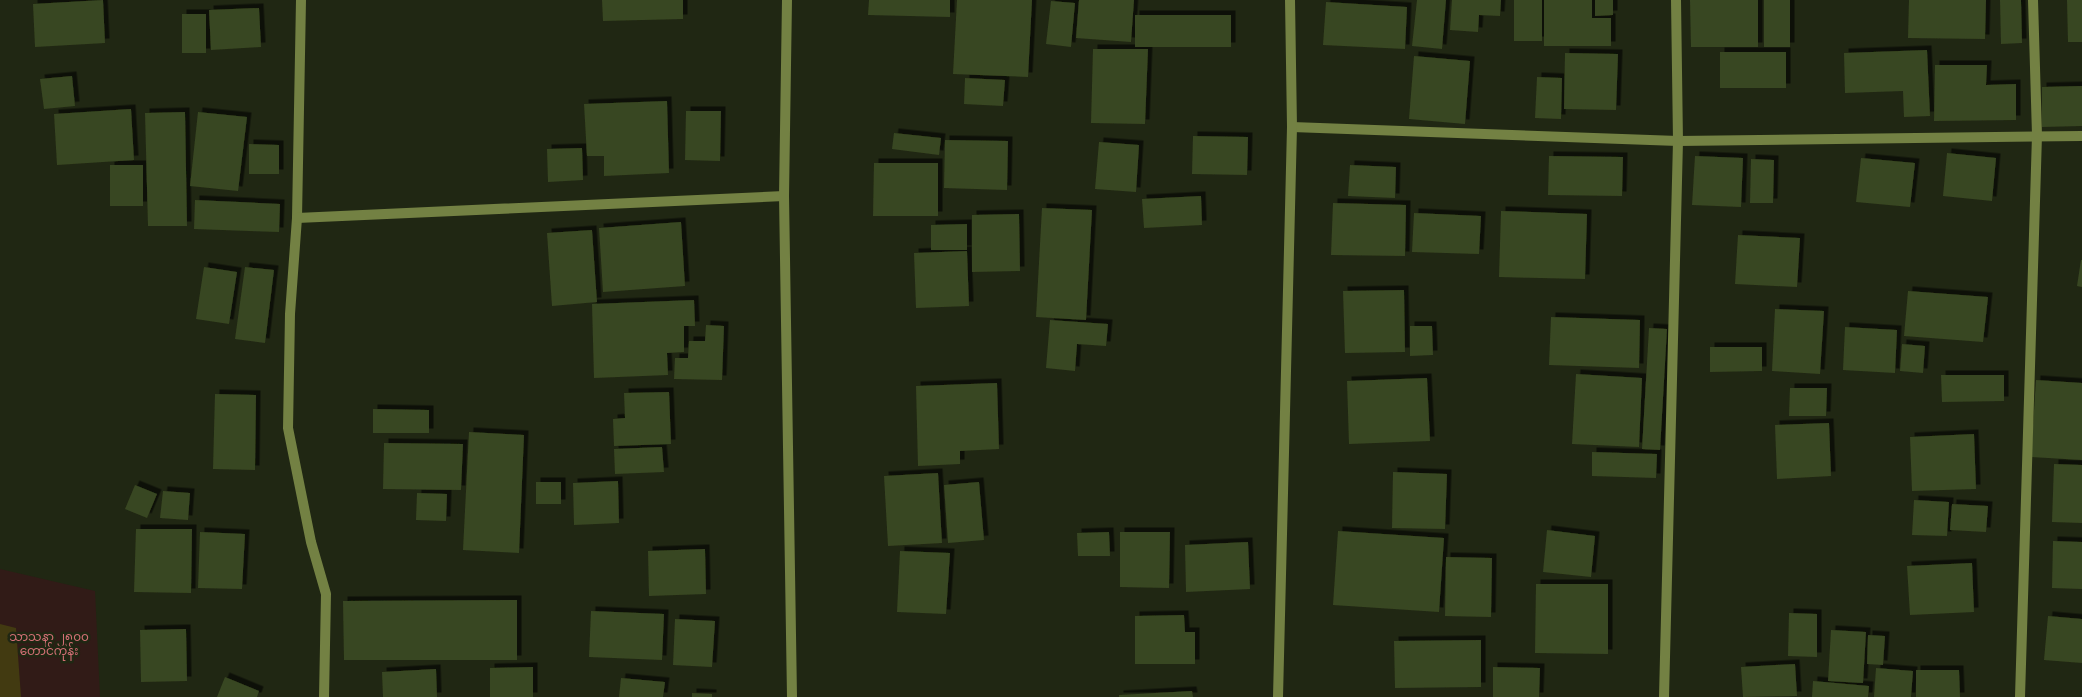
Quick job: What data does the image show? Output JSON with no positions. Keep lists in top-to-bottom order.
{
  "parks": ["သာသနာ ၂၅၀၀ တောင်ကုန်း"]
}
